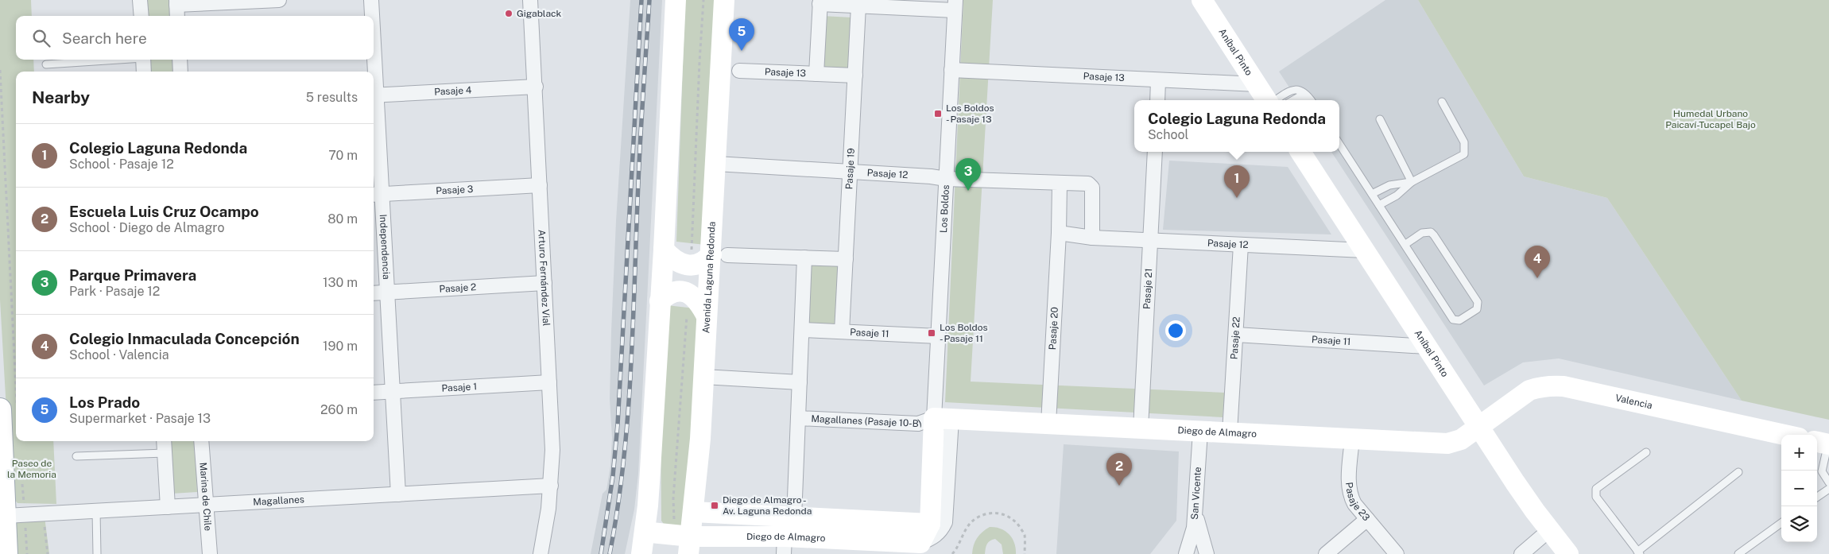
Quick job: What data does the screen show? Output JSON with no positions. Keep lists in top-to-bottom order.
{
  "streets": {
    "street": [
      "Aníbal Pinto",
      "Pasaje 13",
      "Pasaje 4",
      "Pasaje 19",
      "Pasaje 12",
      "Pasaje 3",
      "Los Boldos",
      "Independencia",
      "Arturo Fernández Vial",
      "Avenida Laguna Redonda",
      "Pasaje 2",
      "Pasaje 21",
      "Pasaje 20",
      "Pasaje 11",
      "Pasaje 22",
      "Pasaje 1",
      "Valencia",
      "Magallanes (Pasaje 10-B)",
      "Diego de Almagro",
      "San Vicente",
      "Marina de Chile",
      "Magallanes",
      "Pasaje 23"
    ]
  },
  "crossings": [
    ["Aníbal Pinto", "Pasaje 13"],
    ["Aníbal Pinto", "Pasaje 12"],
    ["Aníbal Pinto", "Pasaje 11"],
    ["Aníbal Pinto", "Valencia"],
    ["Aníbal Pinto", "Diego de Almagro"],
    ["Pasaje 13", "Pasaje 19"],
    ["Pasaje 13", "Los Boldos"],
    ["Pasaje 4", "Independencia"],
    ["Pasaje 4", "Arturo Fernández Vial"],
    ["Pasaje 19", "Pasaje 12"],
    ["Pasaje 19", "Pasaje 11"],
    ["Pasaje 12", "Los Boldos"],
    ["Pasaje 12", "Avenida Laguna Redonda"],
    ["Pasaje 12", "Pasaje 21"],
    ["Pasaje 12", "Pasaje 20"],
    ["Pasaje 12", "Pasaje 22"],
    ["Pasaje 3", "Independencia"],
    ["Pasaje 3", "Arturo Fernández Vial"],
    ["Los Boldos", "Pasaje 11"],
    ["Los Boldos", "Magallanes (Pasaje 10-B)"],
    ["Los Boldos", "Diego de Almagro"],
    ["Independencia", "Pasaje 2"],
    ["Independencia", "Pasaje 1"],
    ["Independencia", "Magallanes"],
    ["Arturo Fernández Vial", "Pasaje 2"],
    ["Arturo Fernández Vial", "Pasaje 1"],
    ["Arturo Fernández Vial", "Magallanes"],
    ["Avenida Laguna Redonda", "Diego de Almagro"],
    ["Pasaje 21", "Diego de Almagro"],
    ["Pasaje 20", "Diego de Almagro"],
    ["Pasaje 11", "Pasaje 22"],
    ["Pasaje 22", "Diego de Almagro"],
    ["Valencia", "Diego de Almagro"],
    ["Magallanes (Pasaje 10-B)", "Diego de Almagro"],
    ["Diego de Almagro", "San Vicente"],
    ["Diego de Almagro", "Pasaje 23"],
    ["Marina de Chile", "Magallanes"]
  ],
  "parks": ["Humedal Urbano Paicaví-Tucapel Bajo", "Paseo de la Memoria"],
  "places": {
    "other": ["Gigablack"],
    "transit": ["Los Boldos - Pasaje 13", "Los Boldos - Pasaje 11", "Diego de Almagro - Av. Laguna Redonda"]
  },
  "page": {
    "search": "Search here",
    "pins": [
      "5",
      "3",
      "1",
      "4",
      "2"
    ],
    "heading": ["Nearby", "5 results"],
    "popup": ["Colegio Laguna Redonda", "School"],
    "list": [
      {
        "mark": "1",
        "name": "Colegio Laguna Redonda",
        "note": "School · Pasaje 12",
        "value": "70 m"
      },
      {
        "mark": "2",
        "name": "Escuela Luis Cruz Ocampo",
        "note": "School · Diego de Almagro",
        "value": "80 m"
      },
      {
        "mark": "3",
        "name": "Parque Primavera",
        "note": "Park · Pasaje 12",
        "value": "130 m"
      },
      {
        "mark": "4",
        "name": "Colegio Inmaculada Concepción",
        "note": "School · Valencia",
        "value": "190 m"
      },
      {
        "mark": "5",
        "name": "Los Prado",
        "note": "Supermarket · Pasaje 13",
        "value": "260 m"
      }
    ],
    "map_buttons": ["+", "−"]
  }
}
